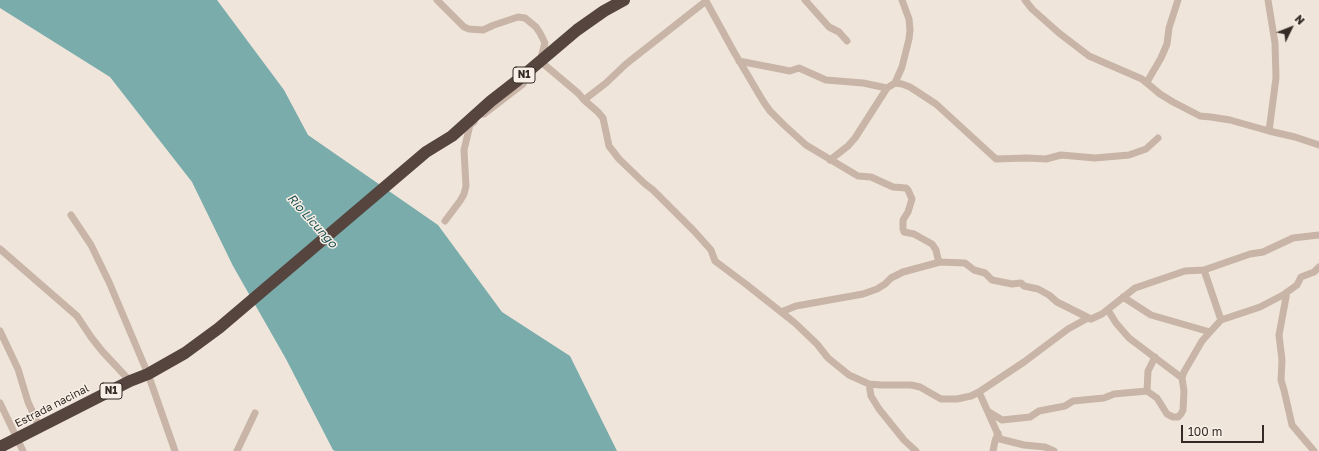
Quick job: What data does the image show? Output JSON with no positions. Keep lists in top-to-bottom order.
{
  "streets": {
    "highway": ["N1", "Estrada nacinal"]
  },
  "crossings": [
    ["N1", "Estrada nacinal"]
  ],
  "water": ["Rio Licungo"],
  "scale_bar": "100 m",
  "north": "top right"
}
